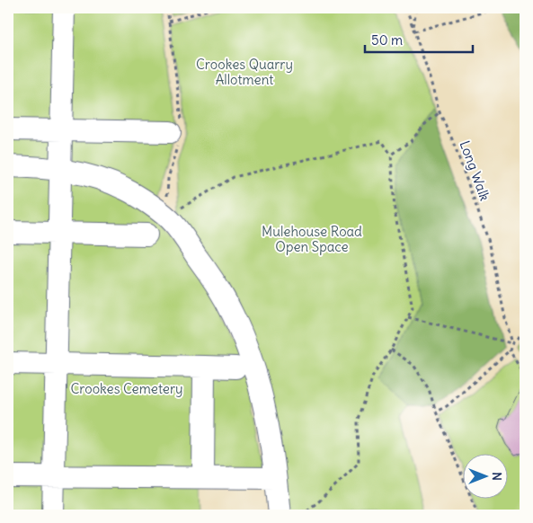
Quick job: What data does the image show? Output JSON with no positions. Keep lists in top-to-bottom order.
{
  "streets": {
    "path": ["Long Walk"]
  },
  "parks": ["Crookes Quarry Allotment", "Mulehouse Road Open Space", "Crookes Cemetery"],
  "scale_bar": "50 m",
  "north": "right"
}
